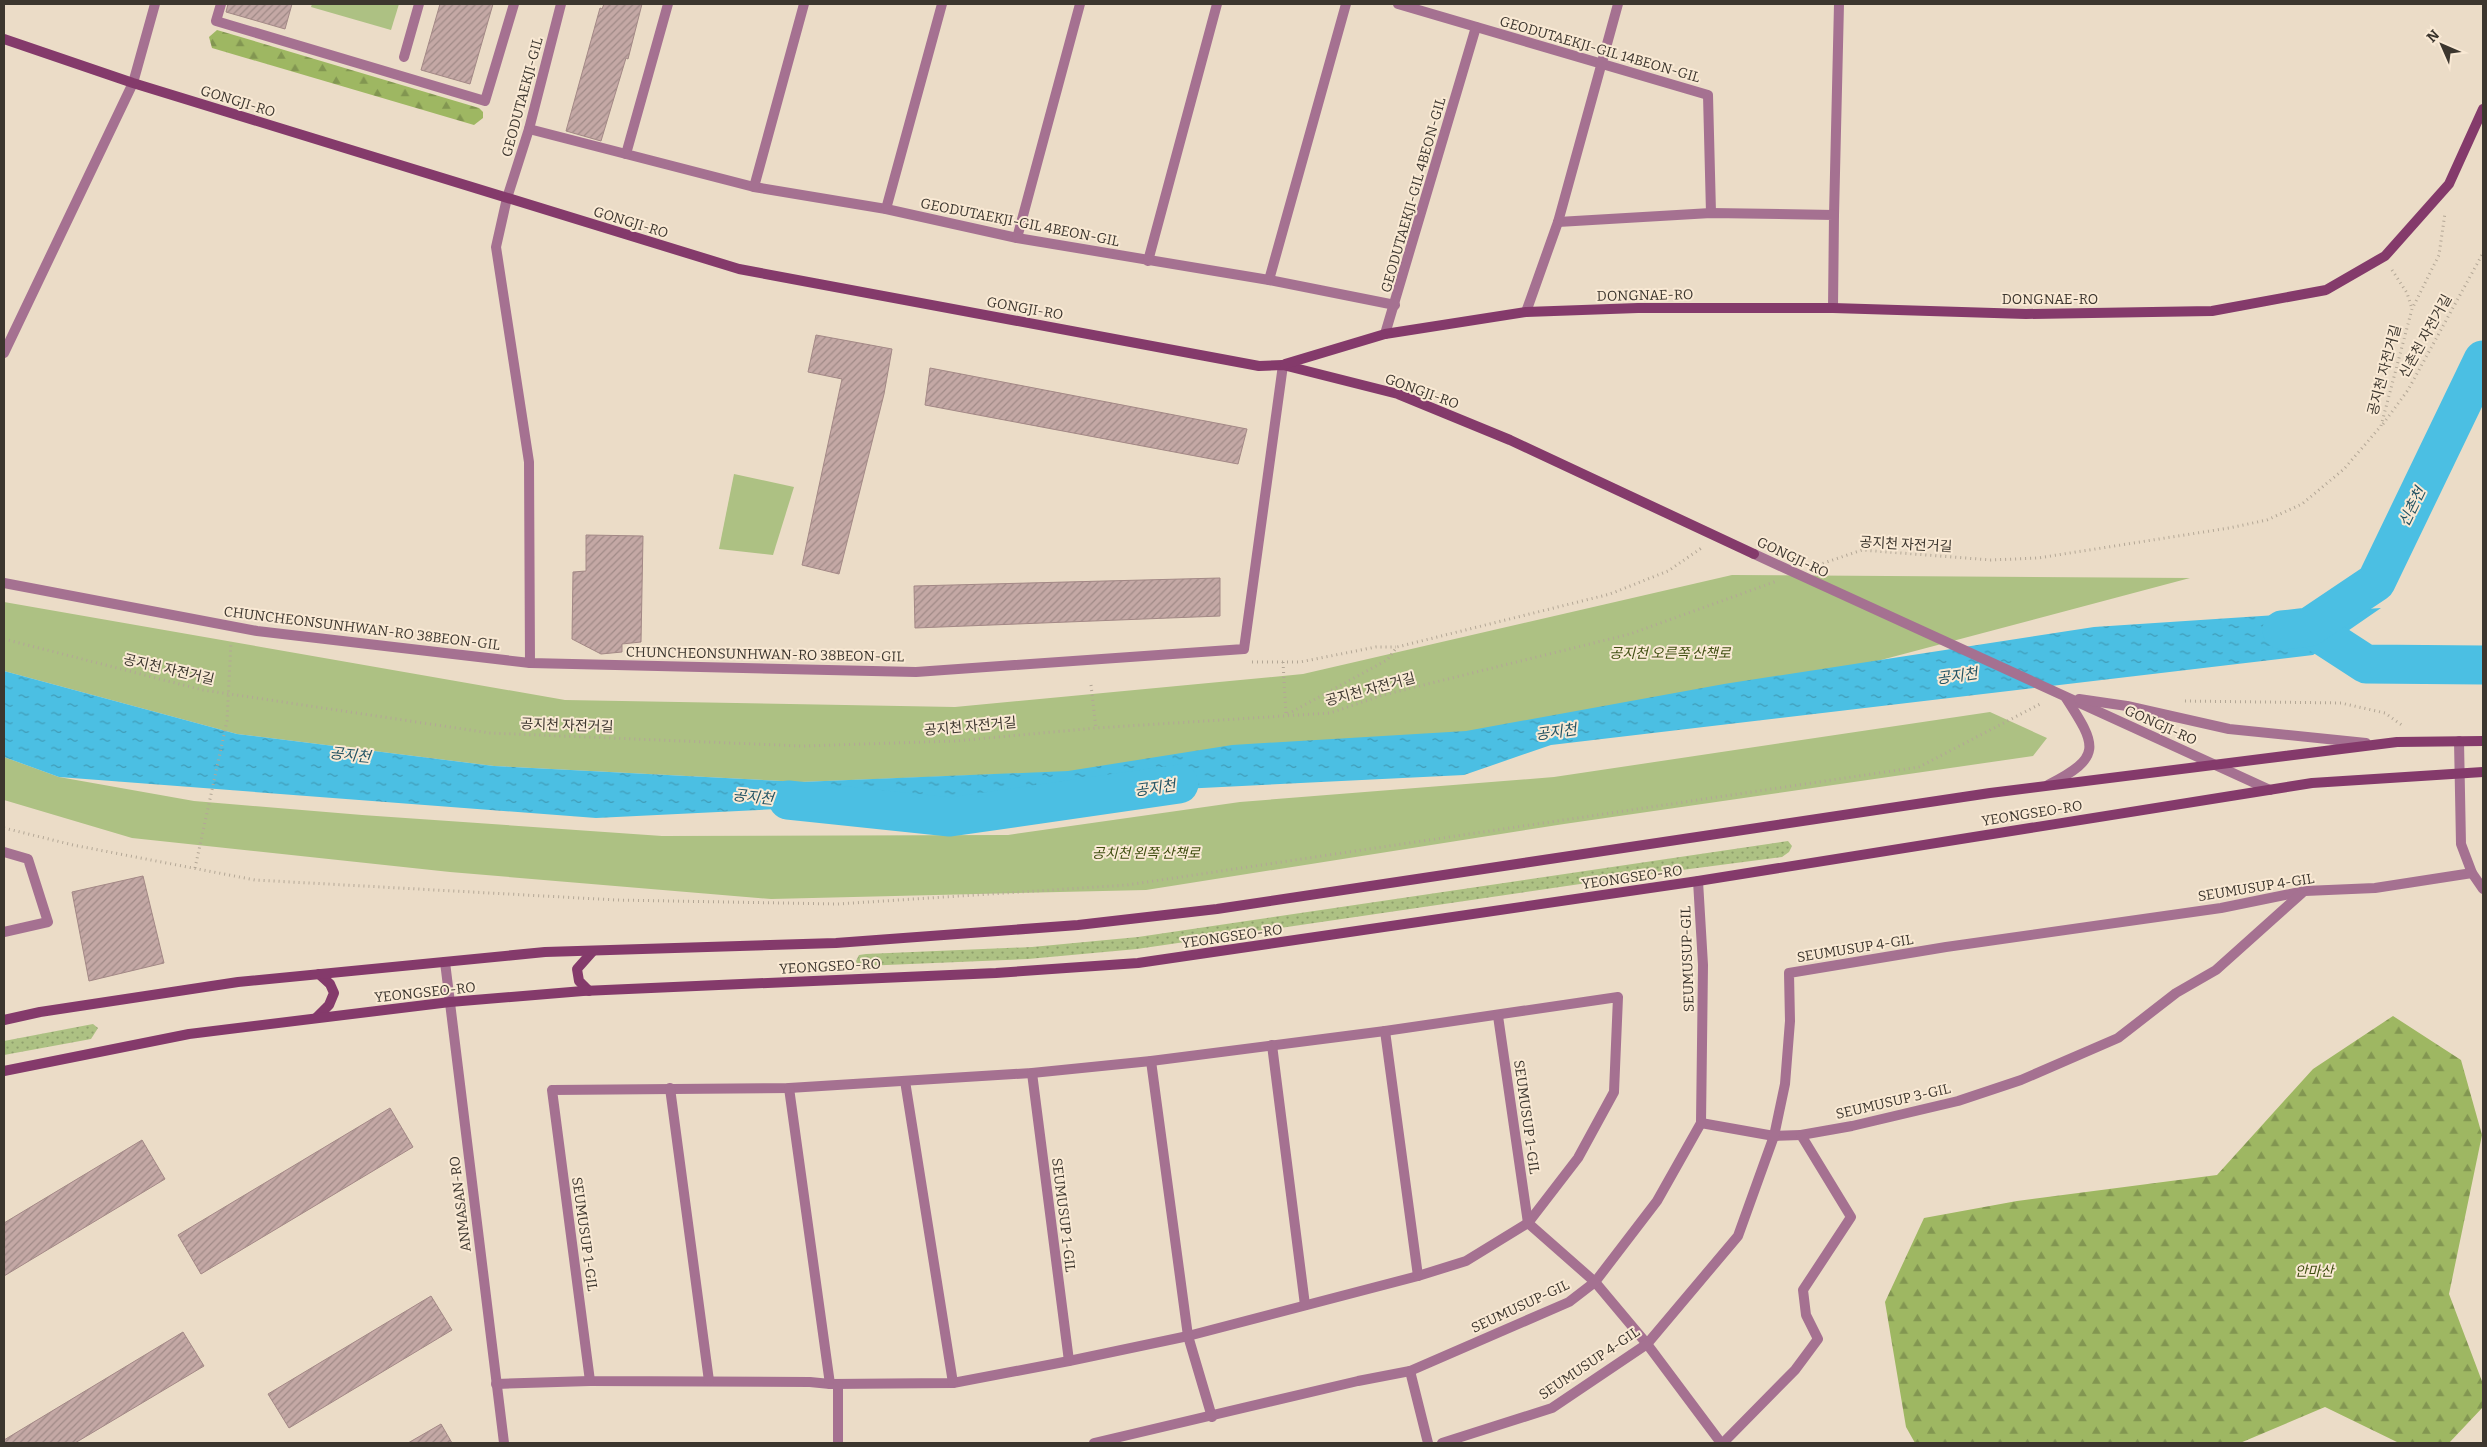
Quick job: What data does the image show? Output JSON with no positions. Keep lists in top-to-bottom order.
{
  "streets": {
    "street": [
      "GEODUTAEKJI-GIL 14BEON-GIL",
      "GEODUTAEKJI-GIL",
      "GONGJI-RO",
      "GEODUTAEKJI-GIL 4BEON-GIL",
      "DONGNAE-RO",
      "CHUNCHEONSUNHWAN-RO 38BEON-GIL",
      "YEONGSEO-RO",
      "SEUMUSUP 4-GIL",
      "SEUMUSUP-GIL",
      "SEUMUSUP 3-GIL",
      "SEUMUSUP 1-GIL",
      "ANMASAN-RO"
    ],
    "path": ["신촌천 자전거길", "공지천 자전거길"]
  },
  "crossings": [
    ["GEODUTAEKJI-GIL 14BEON-GIL", "GEODUTAEKJI-GIL 4BEON-GIL"],
    ["GEODUTAEKJI-GIL", "GONGJI-RO"],
    ["GEODUTAEKJI-GIL", "GEODUTAEKJI-GIL 4BEON-GIL"],
    ["GONGJI-RO", "DONGNAE-RO"],
    ["GONGJI-RO", "YEONGSEO-RO"],
    ["신촌천 자전거길", "공지천 자전거길"],
    ["YEONGSEO-RO", "SEUMUSUP-GIL"],
    ["YEONGSEO-RO", "ANMASAN-RO"],
    ["SEUMUSUP 4-GIL", "SEUMUSUP 3-GIL"],
    ["SEUMUSUP-GIL", "SEUMUSUP 3-GIL"]
  ],
  "water": ["신촌천", "공지천"],
  "parks": ["공지천 오른쪽 산책로", "공치천 왼쪽 산책로", "안마산"],
  "north": "top left"
}
